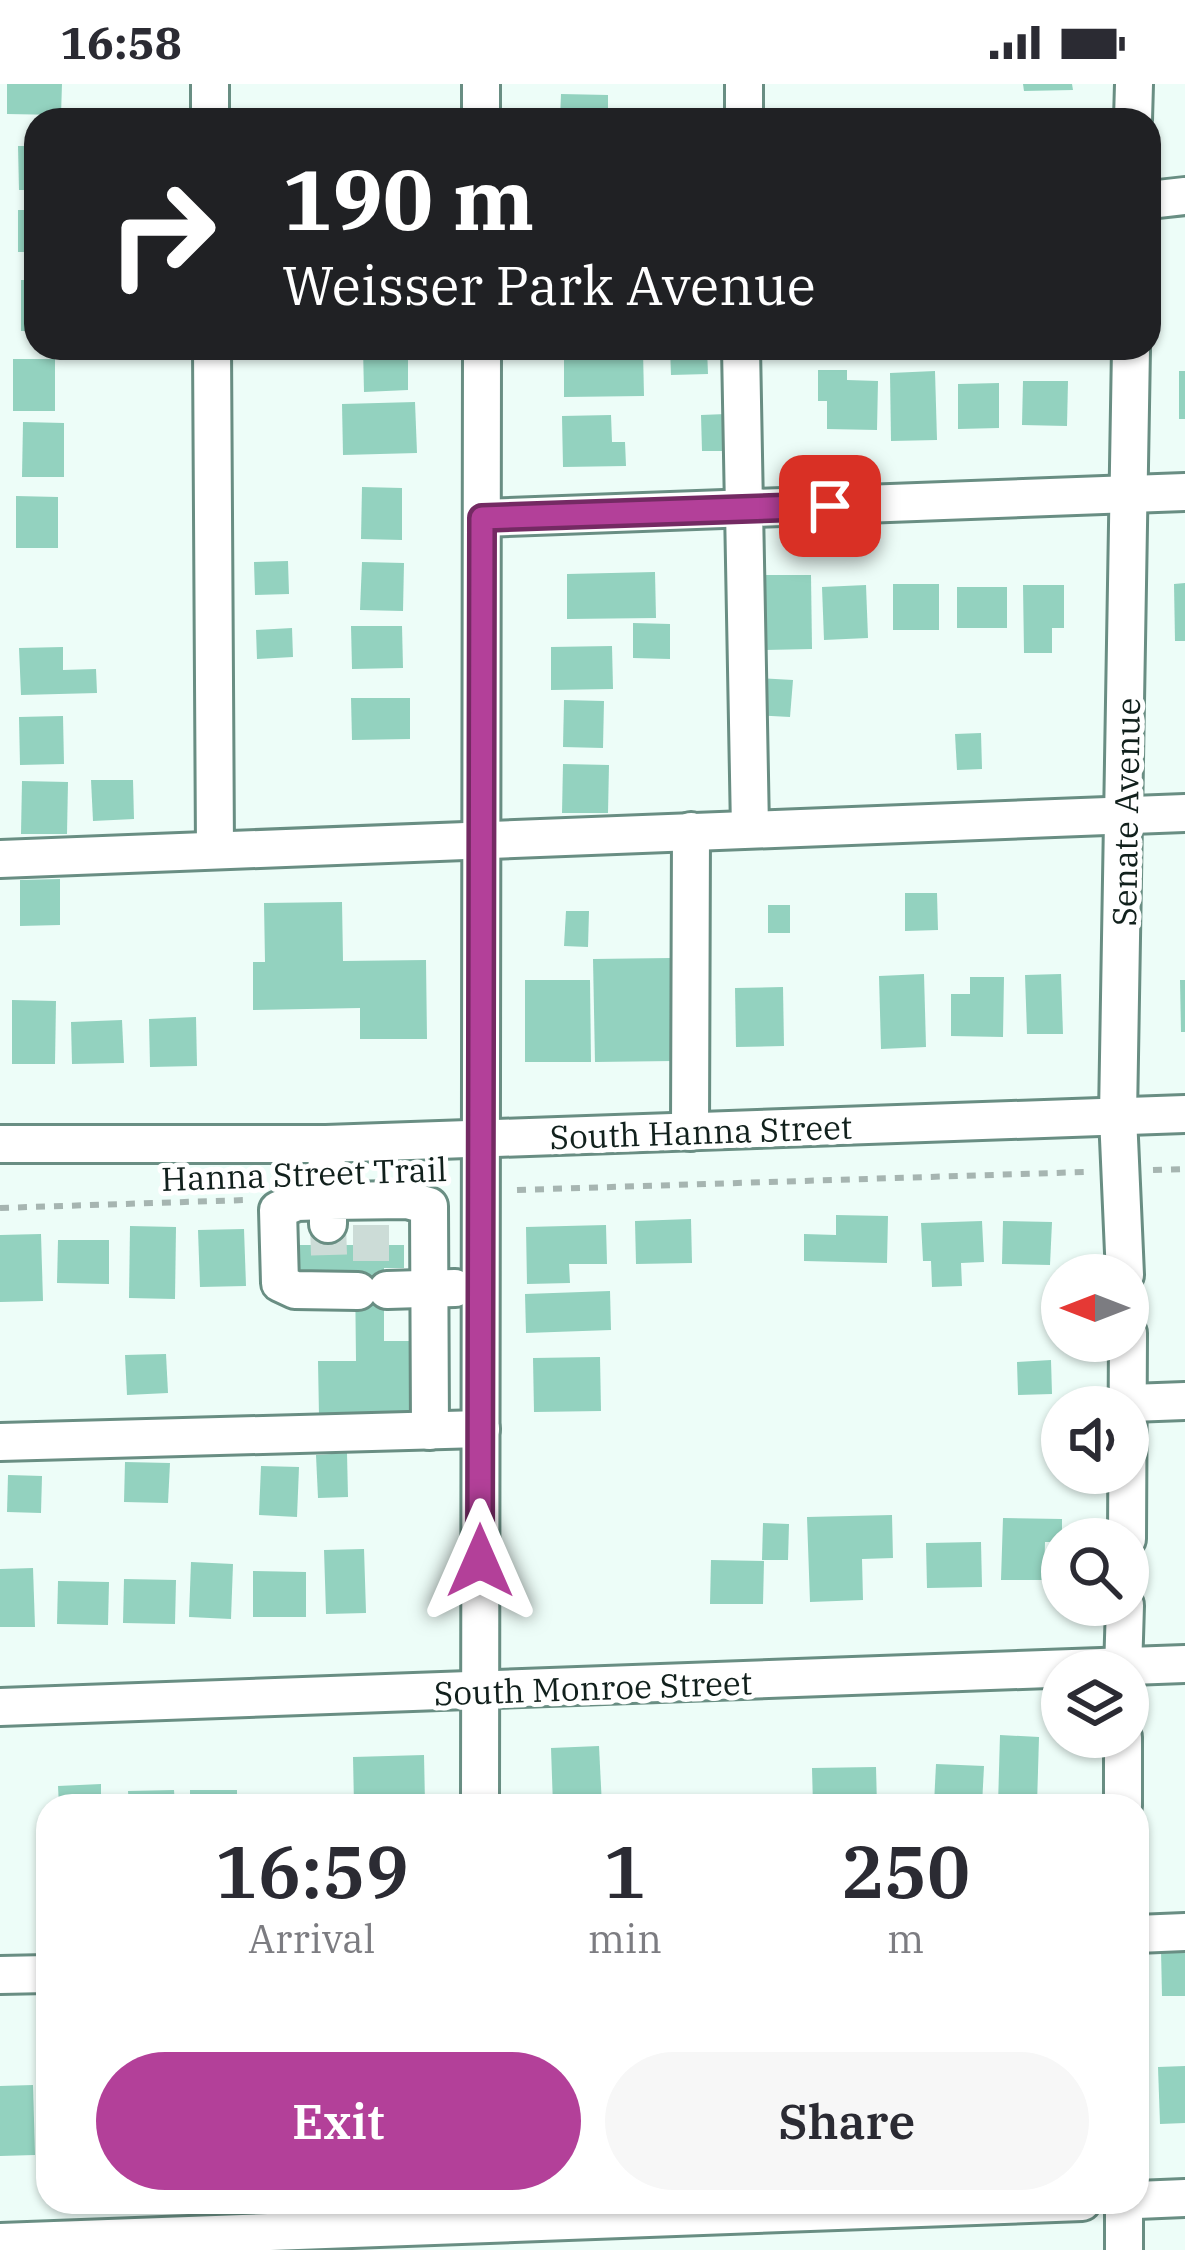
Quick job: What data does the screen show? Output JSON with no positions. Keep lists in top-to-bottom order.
{
  "streets": {
    "street": ["Senate Avenue", "South Hanna Street", "South Monroe Street"],
    "path": ["Hanna Street Trail"]
  },
  "crossings": [
    ["Senate Avenue", "South Hanna Street"],
    ["Senate Avenue", "Hanna Street Trail"]
  ],
  "north": "left",
  "page": {
    "status": "16:58",
    "turn": ["190 m", "Weisser Park Avenue"],
    "eta": [
      "16:59",
      "Arrival",
      "1",
      "min",
      "250",
      "m"
    ],
    "buttons": ["Exit", "Share"]
  }
}
